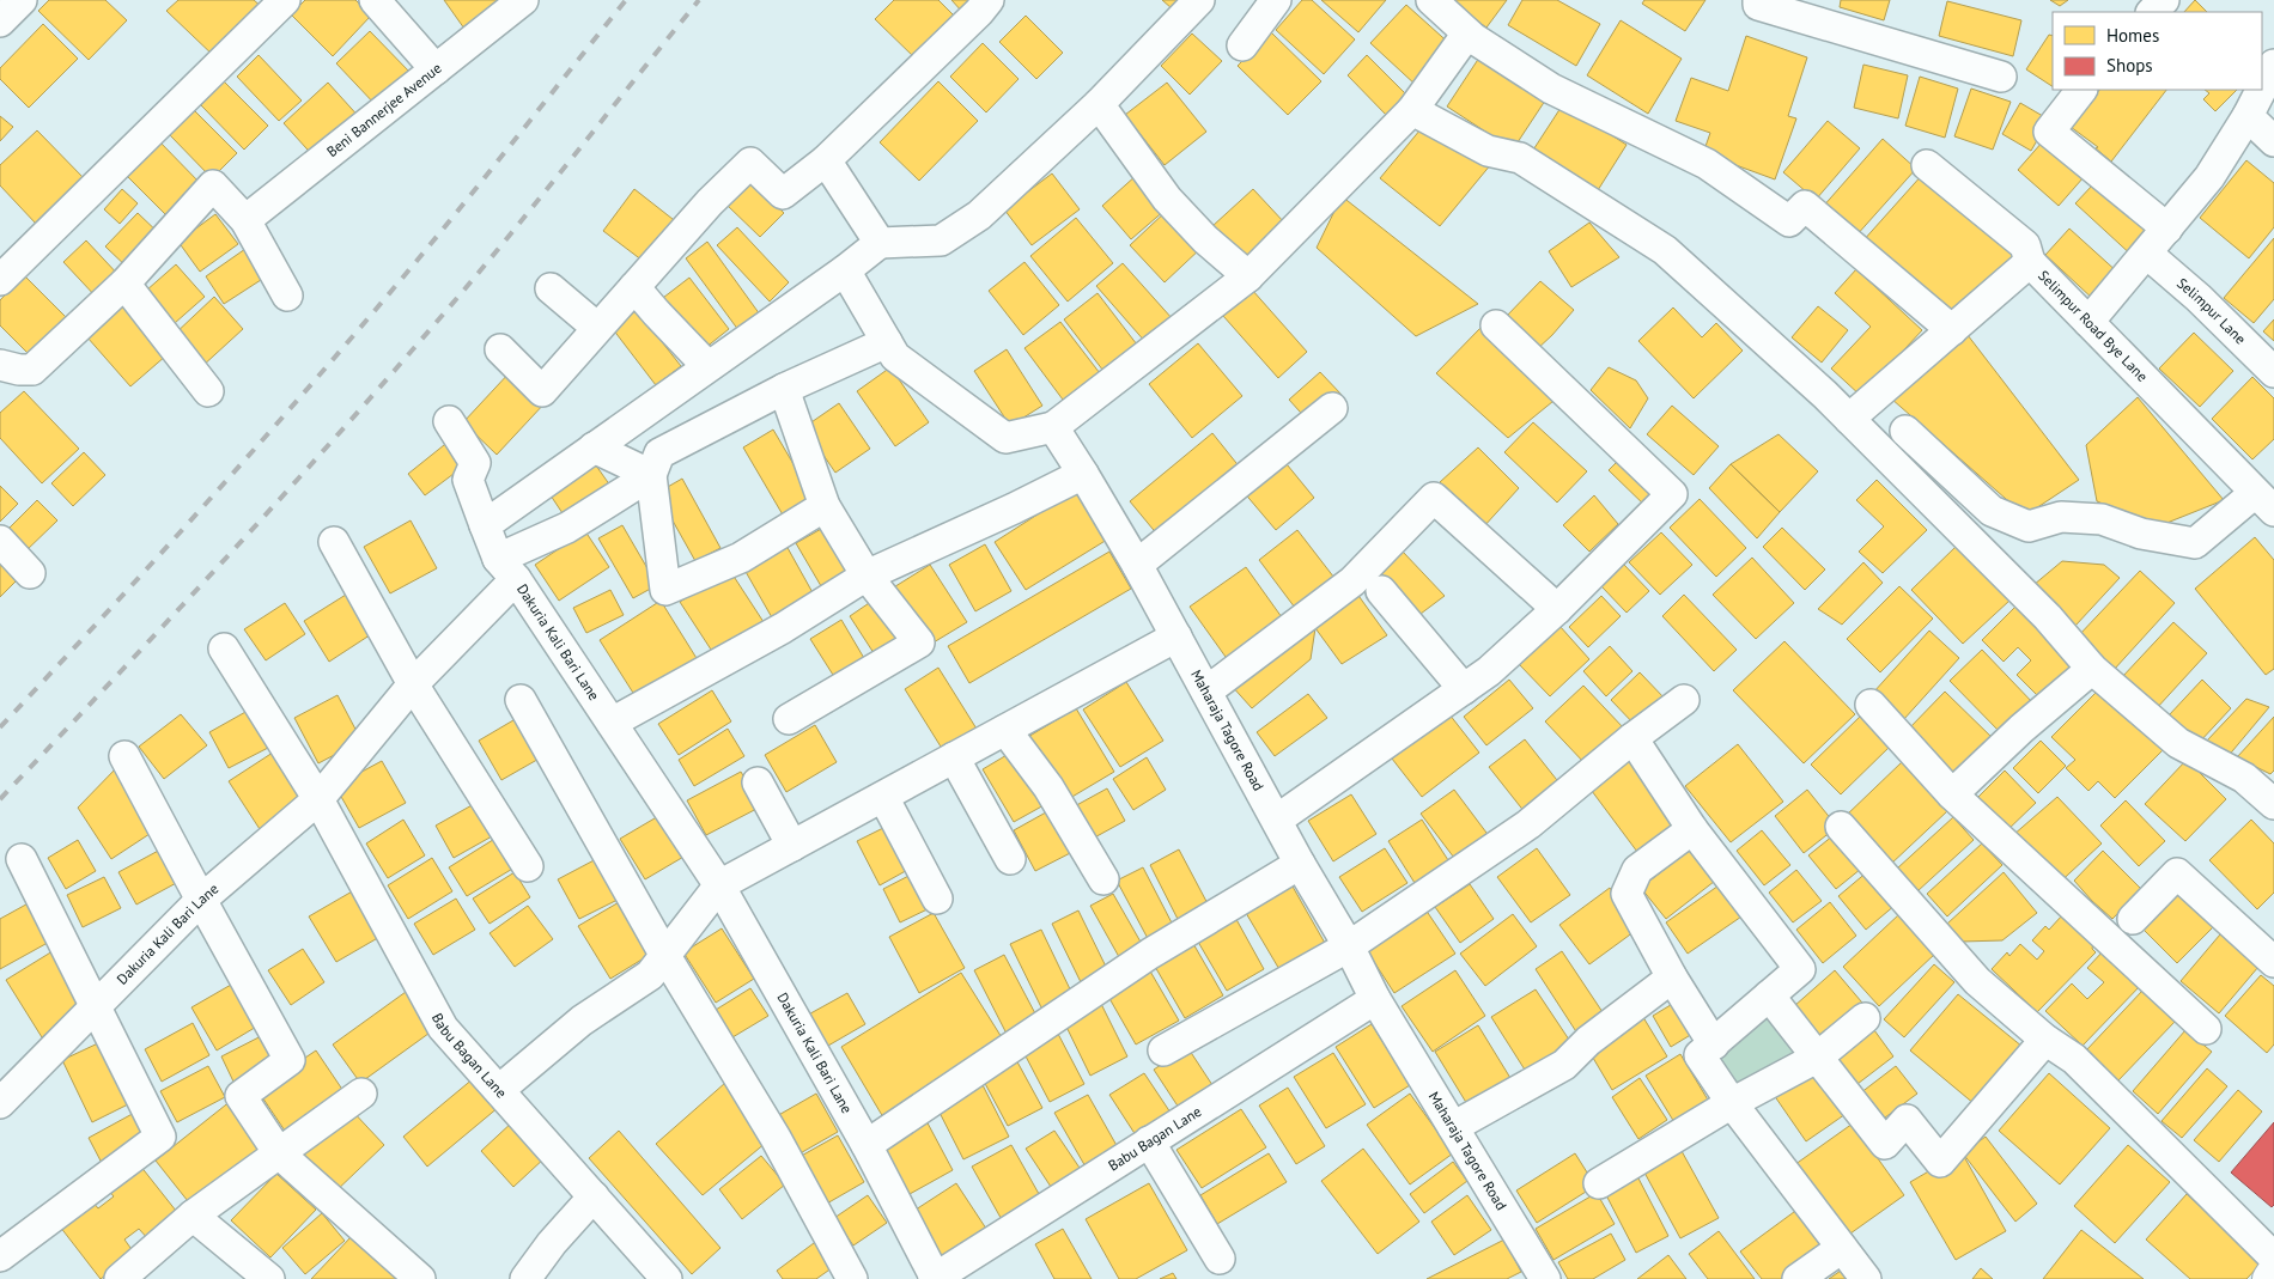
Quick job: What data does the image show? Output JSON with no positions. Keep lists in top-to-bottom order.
{
  "streets": {
    "street": [
      "Beni Bannerjee Avenue",
      "Selimpur Lane",
      "Selimpur Road Bye Lane",
      "Dakuria Kali Bari Lane",
      "Maharaja Tagore Road",
      "Babu Bagan Lane"
    ]
  },
  "crossings": [
    ["Dakuria Kali Bari Lane", "Babu Bagan Lane"],
    ["Maharaja Tagore Road", "Babu Bagan Lane"]
  ],
  "legend": ["Homes", "Shops"]
}
